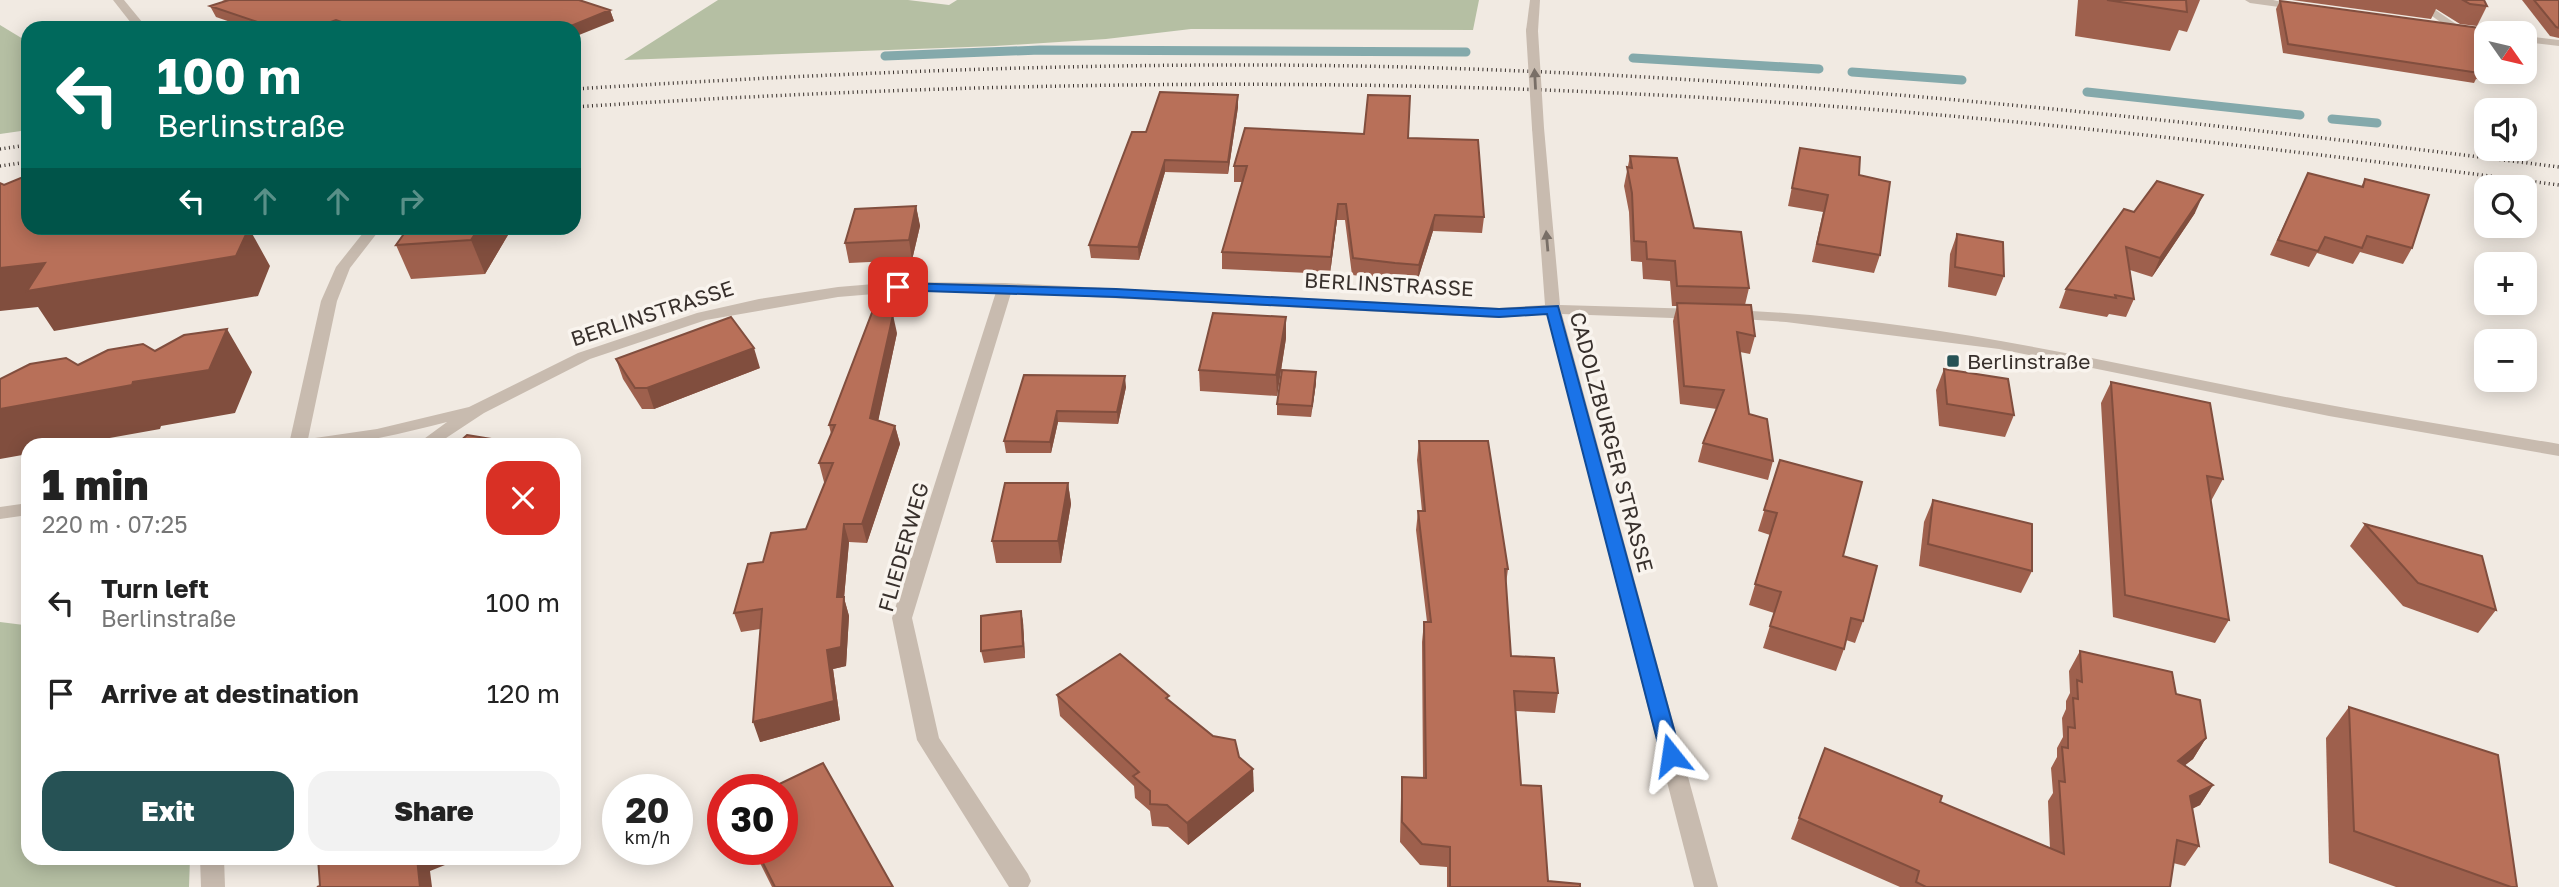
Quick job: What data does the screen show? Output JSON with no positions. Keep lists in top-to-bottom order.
{
  "streets": {
    "street": ["BERLINSTRASSE", "CADOLZBURGER STRASSE", "FLIEDERWEG"]
  },
  "crossings": [
    ["BERLINSTRASSE", "CADOLZBURGER STRASSE"],
    ["BERLINSTRASSE", "FLIEDERWEG"]
  ],
  "places": {
    "transit": ["Berlinstraße"]
  },
  "north": "bottom right",
  "page": {
    "map_buttons": ["+", "−"],
    "turn": ["100 m", "Berlinstraße"],
    "heading": ["1 min", "220 m · 07:25"],
    "list": [
      {
        "name": "Turn left",
        "note": "Berlinstraße",
        "value": "100 m"
      },
      {
        "name": "Arrive at destination",
        "value": "120 m"
      }
    ],
    "buttons": ["Exit", "Share"],
    "speed": "20 km/h",
    "limit": "30"
  }
}
